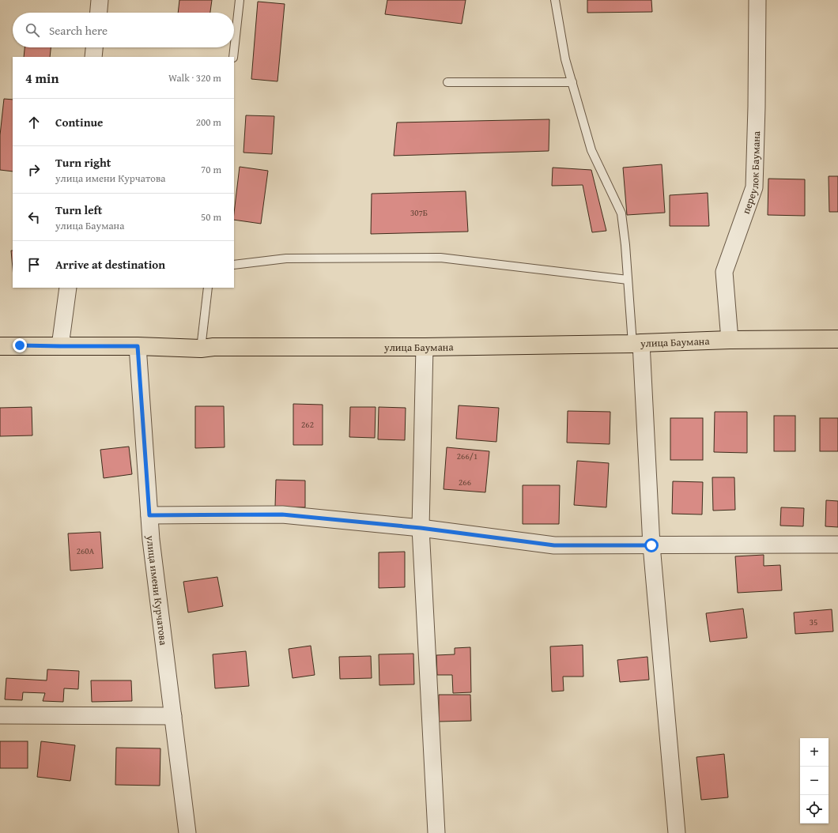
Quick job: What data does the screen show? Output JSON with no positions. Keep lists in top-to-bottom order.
{
  "streets": {
    "main road": ["улица Баумана"],
    "street": ["переулок Баумана", "улица имени Курчатова"]
  },
  "crossings": [
    ["переулок Баумана", "улица Баумана"],
    ["улица Баумана", "улица имени Курчатова"]
  ],
  "house_numbers": [
    "307Б",
    "262",
    "266/1",
    "266",
    "260А",
    "35"
  ],
  "page": {
    "search": "Search here",
    "heading": ["4 min", "Walk · 320 m"],
    "list": [
      ["Continue", "200 m"],
      ["Turn right", "улица имени Курчатова", "70 m"],
      ["Turn left", "улица Баумана", "50 m"],
      "Arrive at destination"
    ],
    "map_buttons": ["+", "−"]
  }
}
